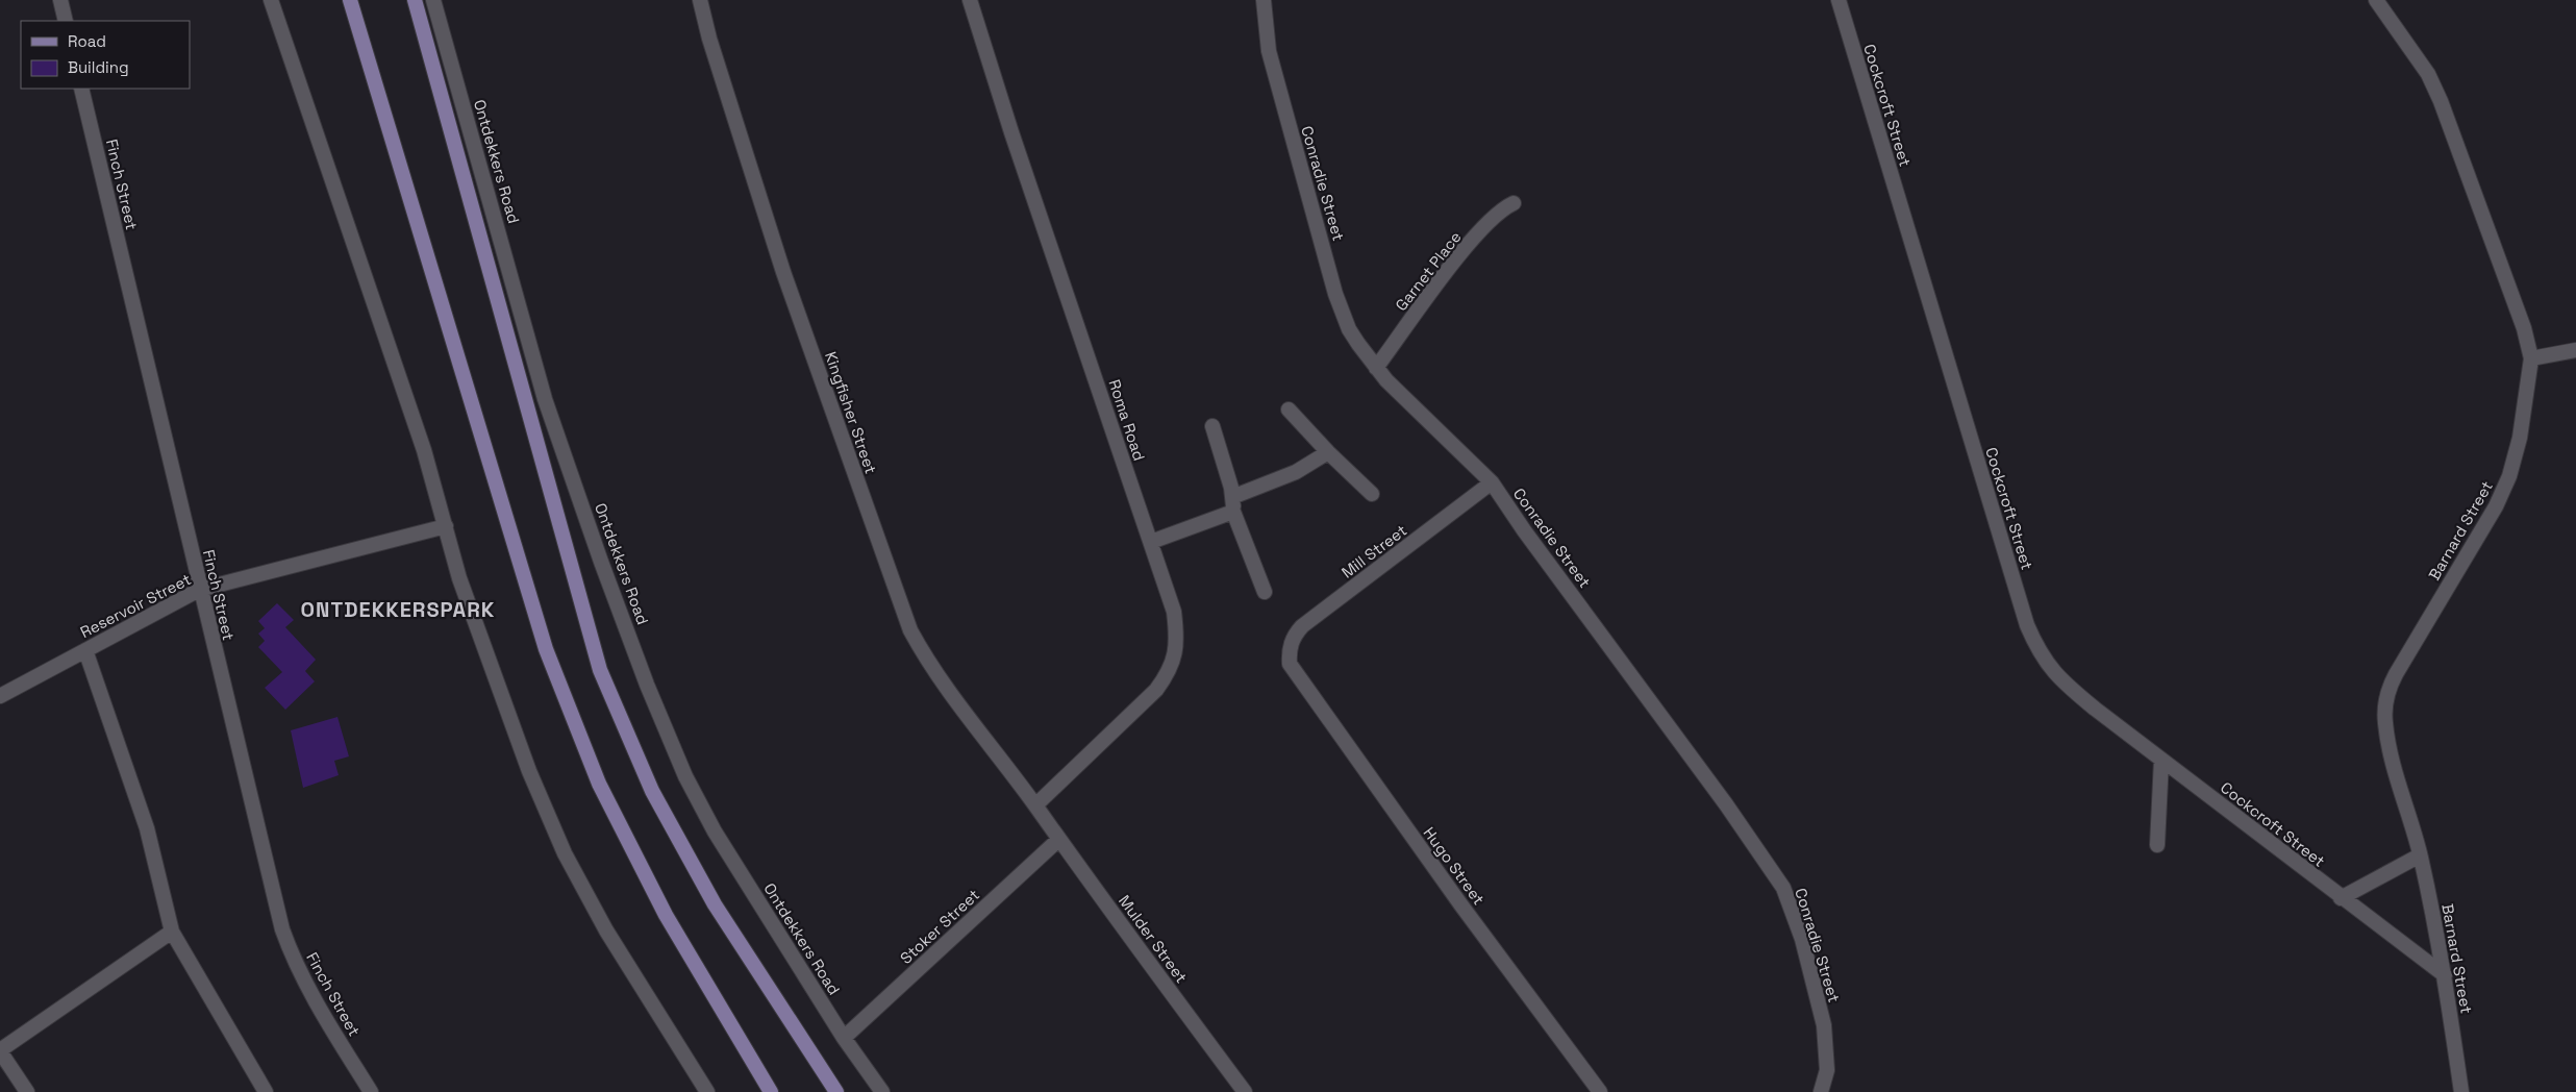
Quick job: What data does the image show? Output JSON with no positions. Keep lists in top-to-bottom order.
{
  "streets": {
    "street": [
      "Cockcroft Street",
      "Ontdekkers Road",
      "Conradie Street",
      "Finch Street",
      "Garnet Place",
      "Kingfisher Street",
      "Roma Road",
      "Barnard Street",
      "Mill Street",
      "Reservoir Street",
      "Hugo Street",
      "Stoker Street",
      "Mulder Street"
    ]
  },
  "crossings": [
    ["Cockcroft Street", "Barnard Street"],
    ["Ontdekkers Road", "Stoker Street"],
    ["Conradie Street", "Garnet Place"],
    ["Conradie Street", "Mill Street"],
    ["Finch Street", "Reservoir Street"],
    ["Kingfisher Street", "Roma Road"],
    ["Kingfisher Street", "Mulder Street"],
    ["Roma Road", "Mulder Street"],
    ["Mill Street", "Hugo Street"],
    ["Stoker Street", "Mulder Street"]
  ],
  "districts": ["ONTDEKKERSPARK"],
  "legend": ["Road", "Building"]
}
